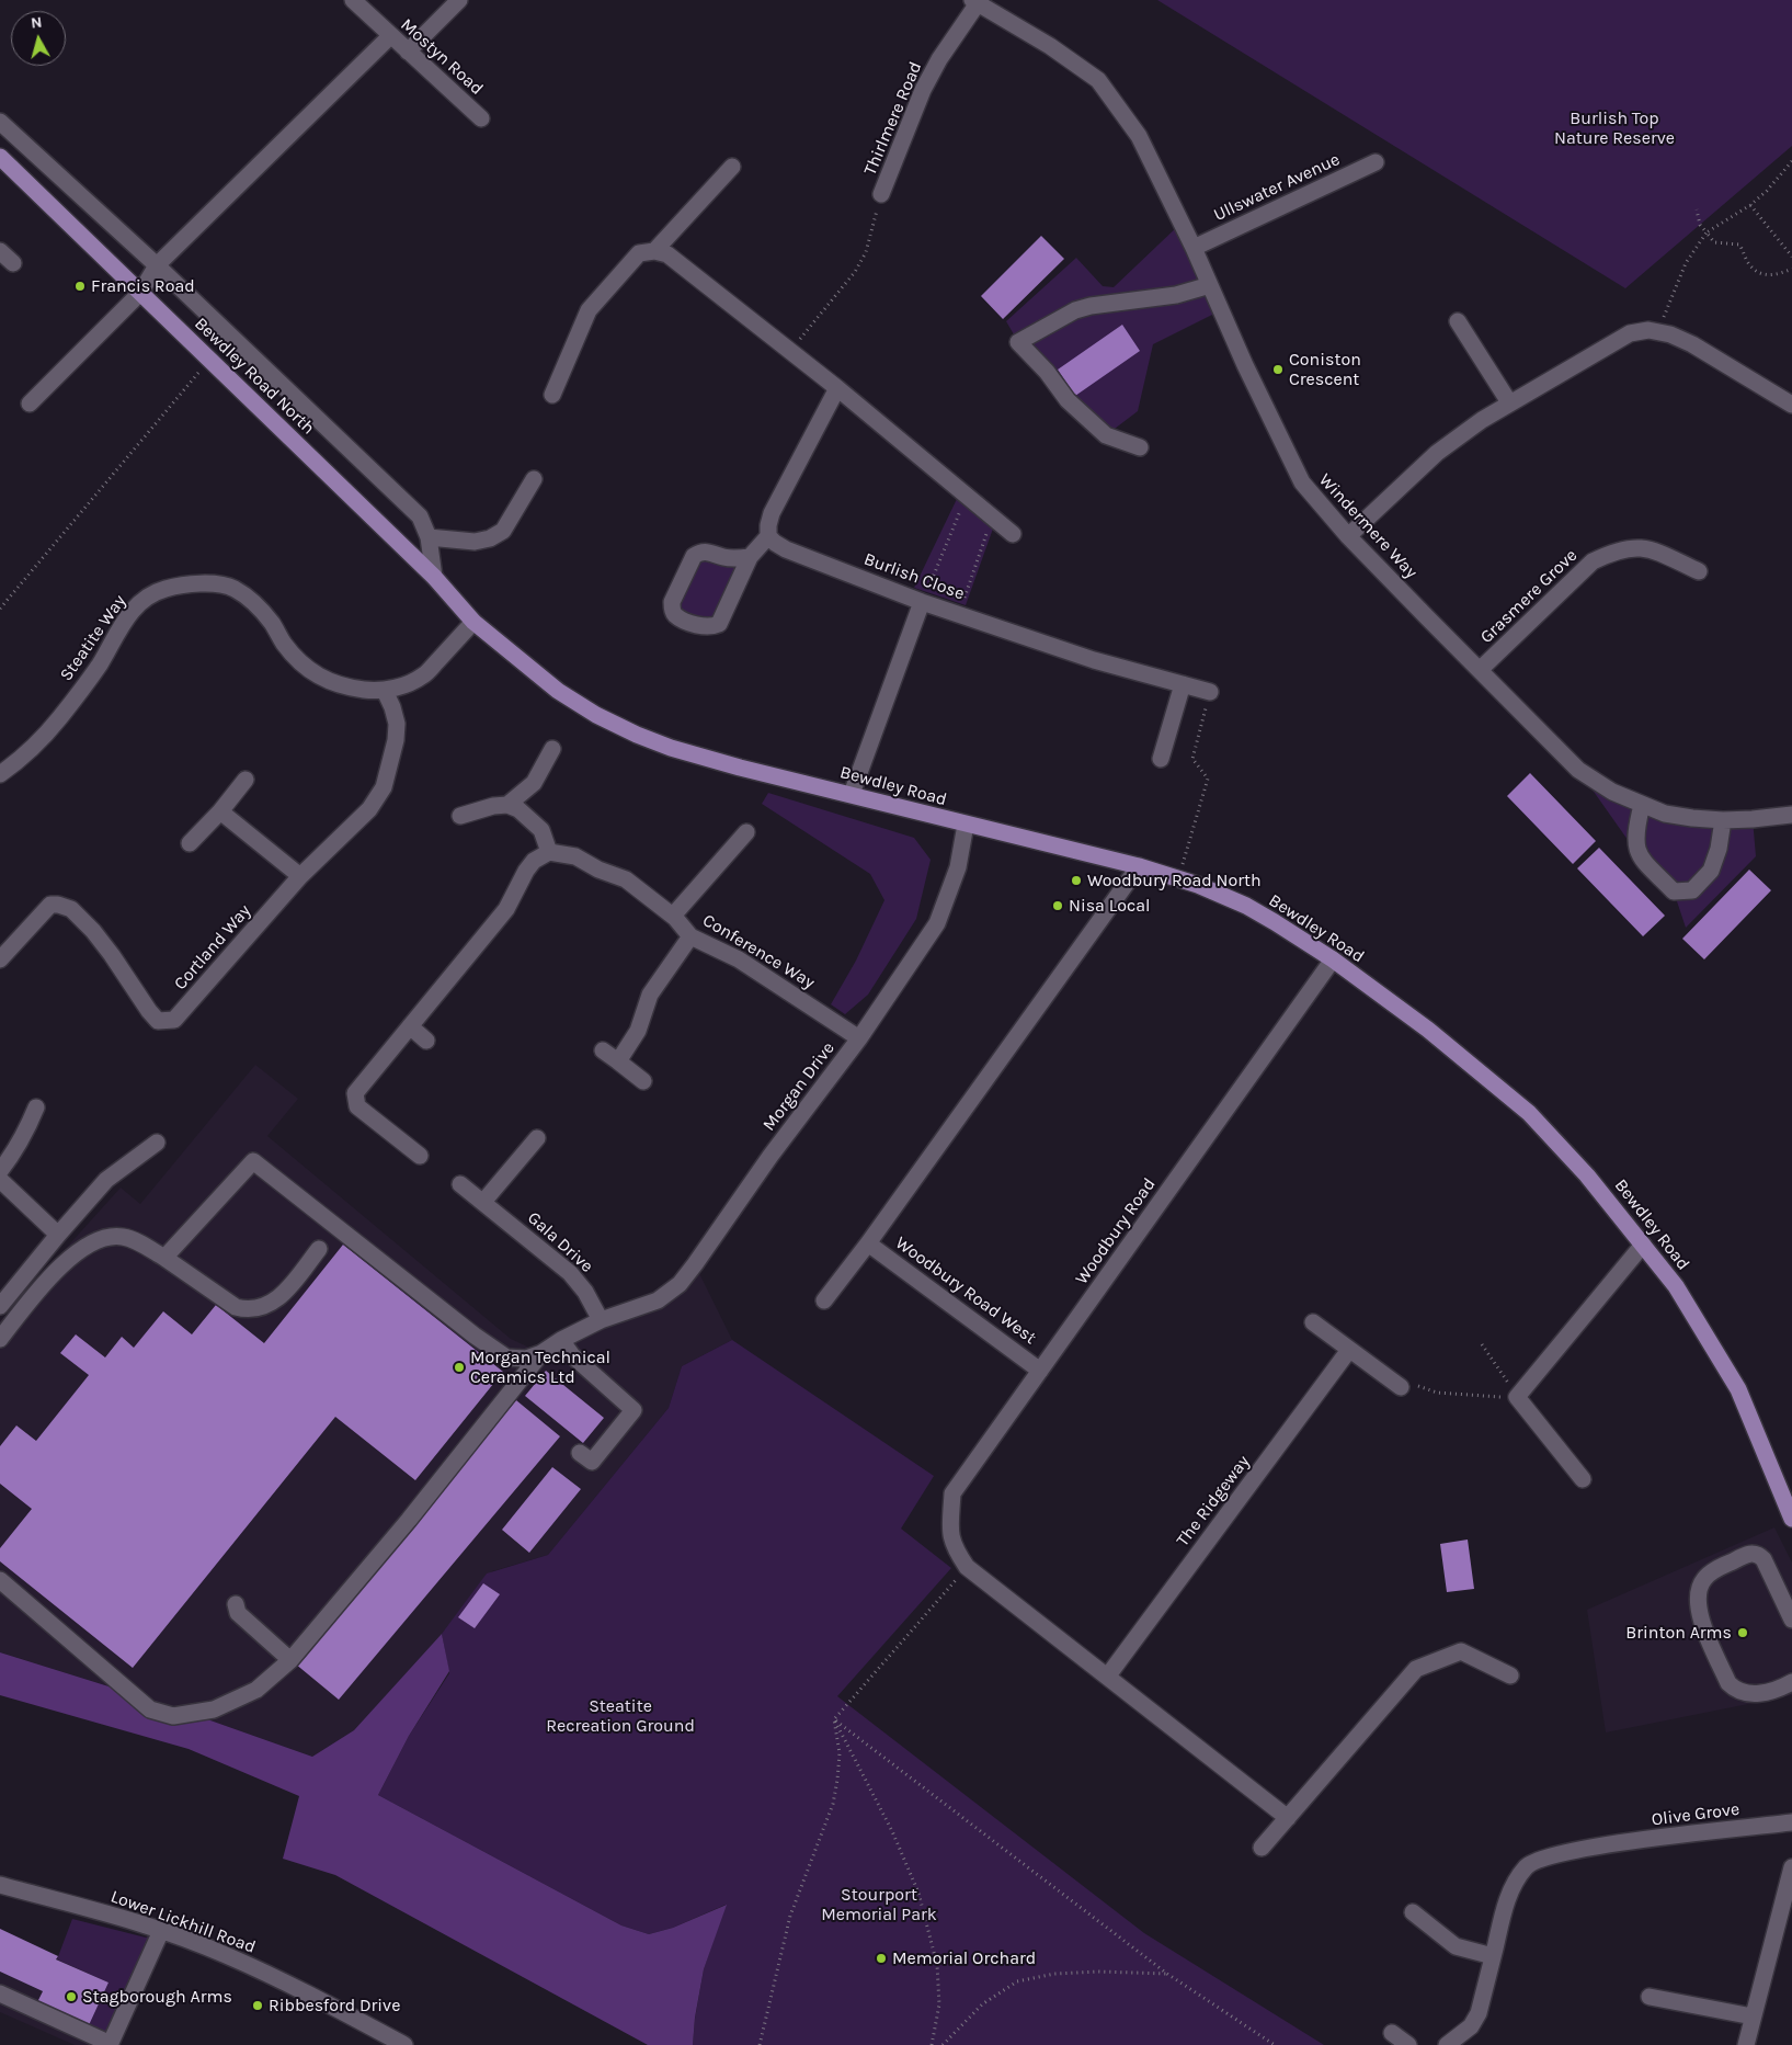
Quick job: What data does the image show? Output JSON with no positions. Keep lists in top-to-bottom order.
{
  "streets": {
    "main road": ["Bewdley Road North", "Bewdley Road"],
    "street": [
      "Mostyn Road",
      "Thirlmere Road",
      "Ullswater Avenue",
      "Windermere Way",
      "Burlish Close",
      "Grasmere Grove",
      "Steatite Way",
      "Cortland Way",
      "Conference Way",
      "Morgan Drive",
      "Woodbury Road",
      "Gala Drive",
      "Woodbury Road West",
      "The Ridgeway",
      "Olive Grove",
      "Lower Lickhill Road"
    ]
  },
  "crossings": [
    ["Thirlmere Road", "Windermere Way"],
    ["Ullswater Avenue", "Windermere Way"],
    ["Bewdley Road North", "Bewdley Road"],
    ["Windermere Way", "Grasmere Grove"],
    ["Steatite Way", "Bewdley Road"],
    ["Steatite Way", "Cortland Way"],
    ["Bewdley Road", "Morgan Drive"],
    ["Bewdley Road", "Woodbury Road"],
    ["Conference Way", "Morgan Drive"],
    ["Morgan Drive", "Gala Drive"],
    ["Woodbury Road", "Woodbury Road West"]
  ],
  "parks": ["Burlish Top Nature Reserve", "Steatite Recreation Ground", "Stourport Memorial Park"],
  "places": [
    "Francis Road",
    "Coniston Crescent",
    "Woodbury Road North",
    "Nisa Local",
    "Morgan Technical Ceramics Ltd",
    "Brinton Arms",
    "Memorial Orchard",
    "Stagborough Arms",
    "Ribbesford Drive"
  ],
  "north": "top"
}
